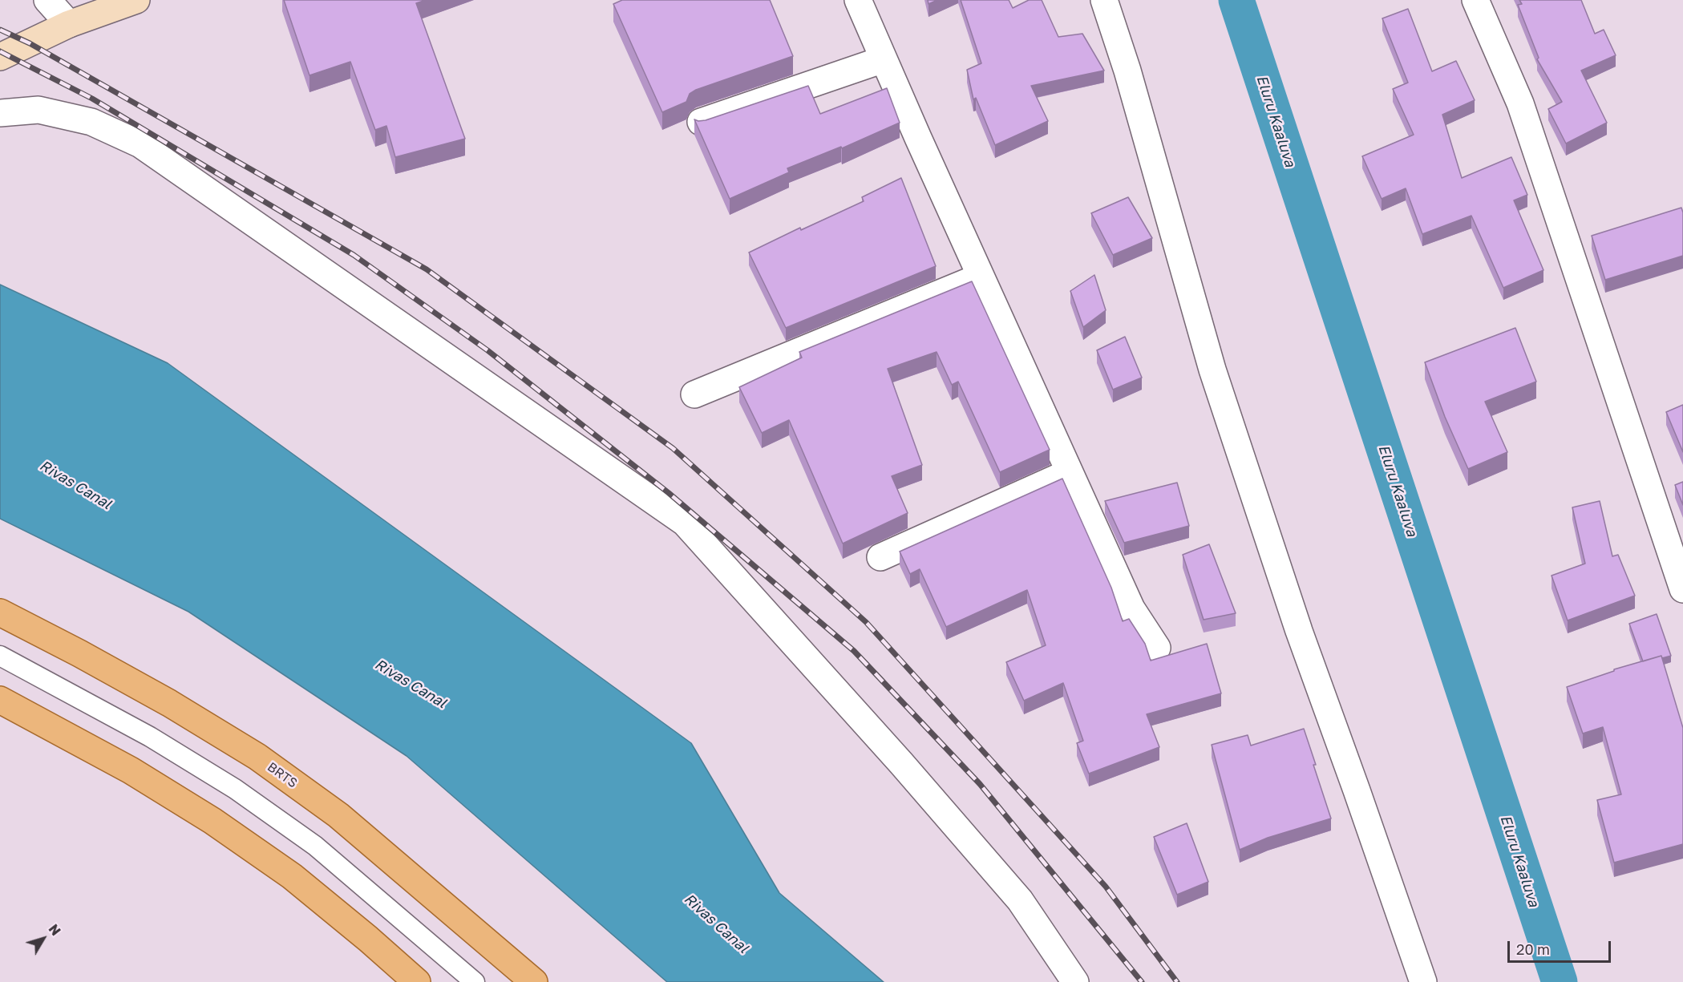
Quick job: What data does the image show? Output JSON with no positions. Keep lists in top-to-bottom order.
{
  "streets": {
    "main road": ["BRTS"]
  },
  "water": ["Eluru Kaaluva", "Rivas Canal"],
  "scale_bar": "20 m",
  "north": "top right"
}
